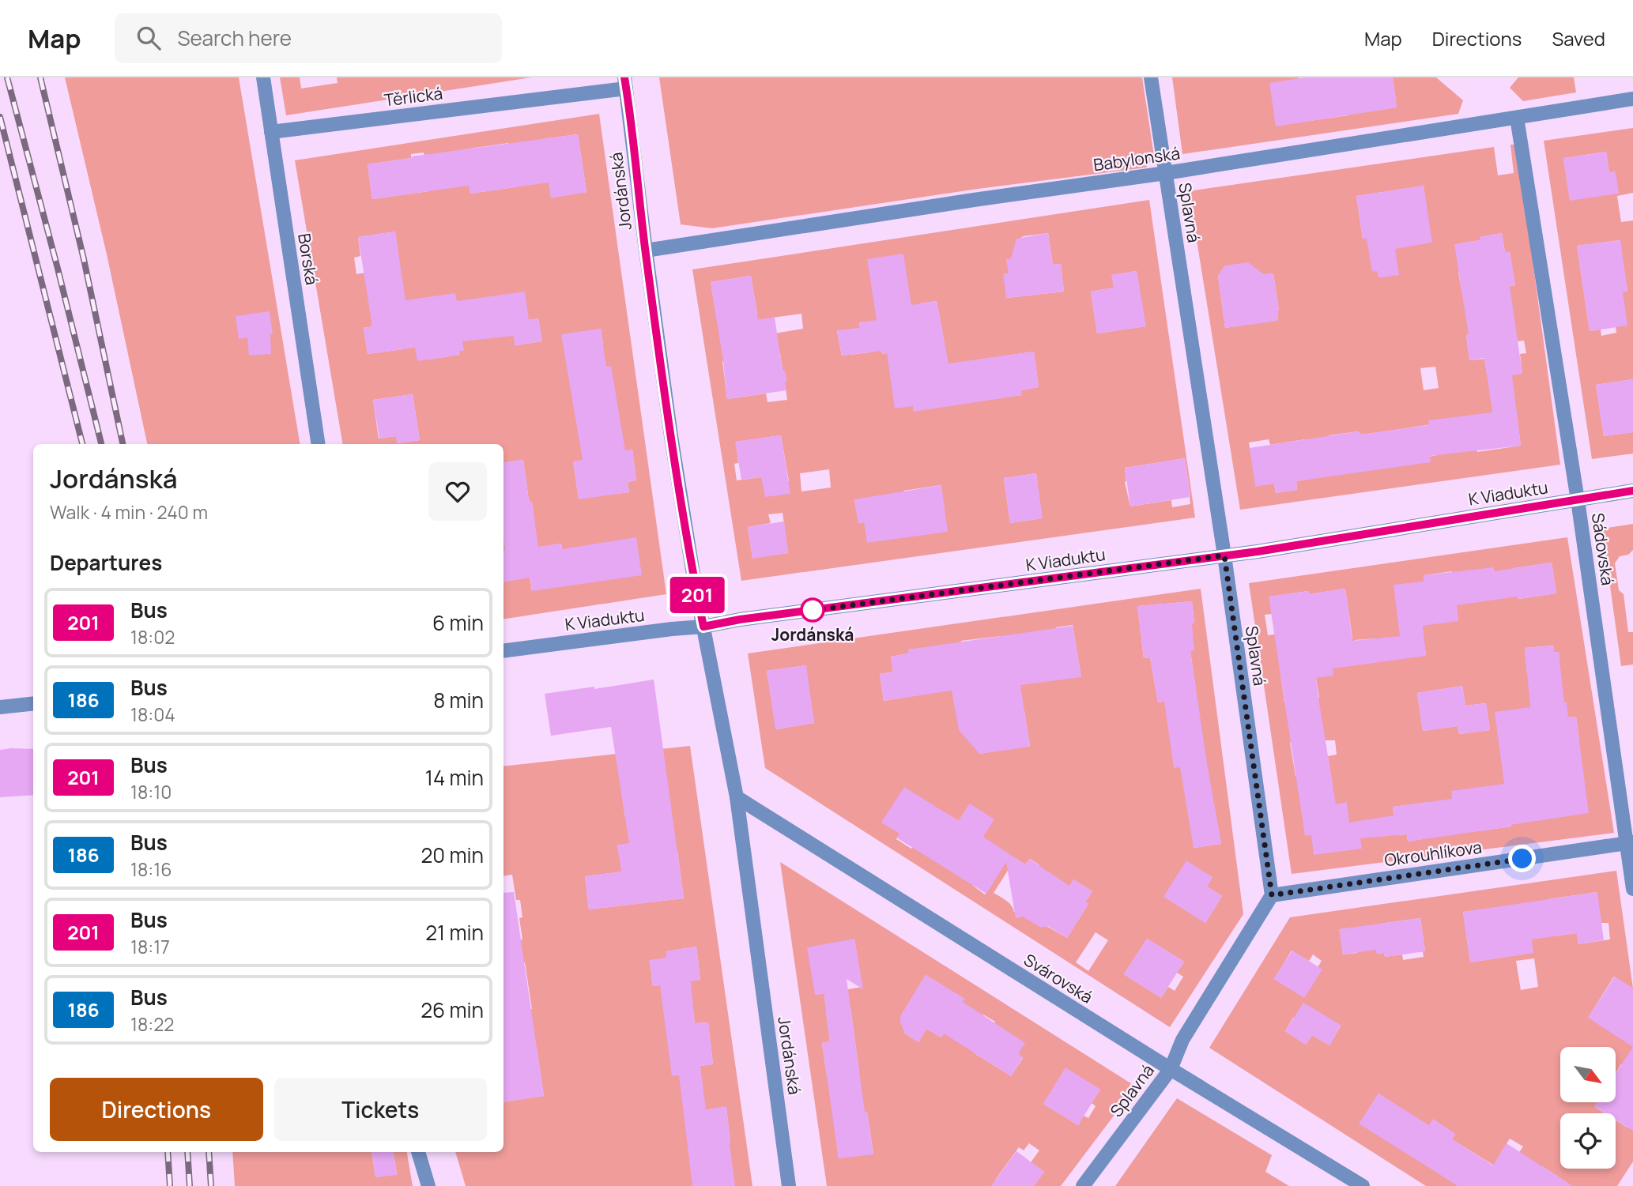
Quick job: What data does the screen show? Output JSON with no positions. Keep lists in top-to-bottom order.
{
  "streets": {
    "street": [
      "Těrlická",
      "Babylonská",
      "Jordánská",
      "Splavná",
      "Borská",
      "K Viaduktu",
      "Sádovská",
      "Okrouhlíkova",
      "Svárovská"
    ]
  },
  "crossings": [
    ["Těrlická", "Jordánská"],
    ["Těrlická", "Borská"],
    ["Babylonská", "Jordánská"],
    ["Babylonská", "Splavná"],
    ["Babylonská", "Sádovská"],
    ["Jordánská", "K Viaduktu"],
    ["Jordánská", "Svárovská"],
    ["Splavná", "K Viaduktu"],
    ["Splavná", "Okrouhlíkova"],
    ["Splavná", "Svárovská"],
    ["K Viaduktu", "Sádovská"],
    ["Sádovská", "Okrouhlíkova"]
  ],
  "places": ["Jordánská"],
  "lines": ["bus line 201"],
  "north": "bottom right",
  "page": {
    "header": "Map",
    "search": "Search here",
    "nav": ["Map", "Directions", "Saved"],
    "on_map": "201",
    "heading": [
      ["Jordánská", "Walk · 4 min · 240 m"],
      "Departures"
    ],
    "list": [
      {
        "mark": "201",
        "name": "Bus",
        "note": "18:02",
        "value": "6 min"
      },
      {
        "mark": "186",
        "name": "Bus",
        "note": "18:04",
        "value": "8 min"
      },
      {
        "mark": "201",
        "name": "Bus",
        "note": "18:10",
        "value": "14 min"
      },
      {
        "mark": "186",
        "name": "Bus",
        "note": "18:16",
        "value": "20 min"
      },
      {
        "mark": "201",
        "name": "Bus",
        "note": "18:17",
        "value": "21 min"
      },
      {
        "mark": "186",
        "name": "Bus",
        "note": "18:22",
        "value": "26 min"
      }
    ],
    "buttons": ["Directions", "Tickets"]
  }
}
